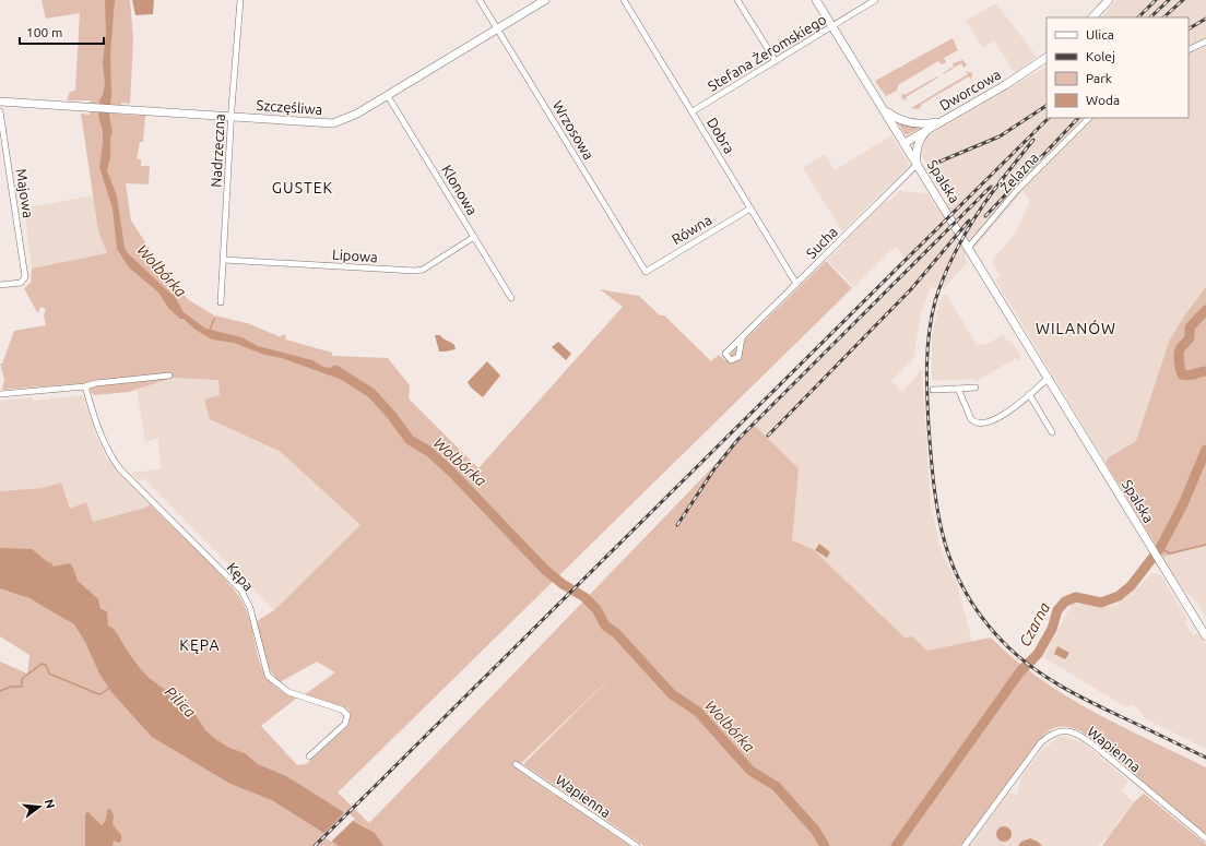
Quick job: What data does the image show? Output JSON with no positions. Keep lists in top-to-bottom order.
{
  "streets": {
    "street": [
      "Stefana Żeromskiego",
      "Dworcowa",
      "Szczęśliwa",
      "Wrzosowa",
      "Dobra",
      "Nadrzeczna",
      "Żelazna",
      "Spalska",
      "Klonowa",
      "Majowa",
      "Równa",
      "Sucha",
      "Lipowa",
      "Kępa",
      "Wapienna"
    ]
  },
  "crossings": [
    ["Stefana Żeromskiego", "Dobra"],
    ["Stefana Żeromskiego", "Spalska"],
    ["Dworcowa", "Spalska"],
    ["Szczęśliwa", "Wrzosowa"],
    ["Szczęśliwa", "Nadrzeczna"],
    ["Szczęśliwa", "Klonowa"],
    ["Wrzosowa", "Równa"],
    ["Dobra", "Równa"],
    ["Dobra", "Sucha"],
    ["Nadrzeczna", "Lipowa"],
    ["Żelazna", "Spalska"],
    ["Spalska", "Sucha"],
    ["Klonowa", "Lipowa"]
  ],
  "districts": ["GUSTEK", "WILANÓW", "KĘPA"],
  "water": ["Wolbórka", "Czarna", "Pilica"],
  "legend": [
    "Ulica",
    "Kolej",
    "Park",
    "Woda"
  ],
  "scale_bar": "100 m",
  "north": "right"
}
